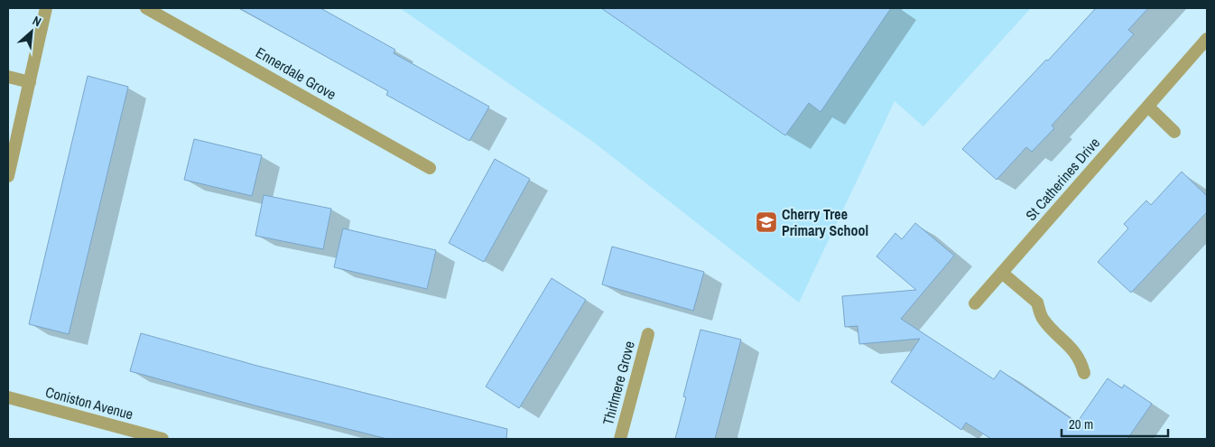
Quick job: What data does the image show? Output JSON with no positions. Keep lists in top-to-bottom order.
{
  "streets": {
    "street": [
      "Ennerdale Grove",
      "St Catherines Drive",
      "Thirlmere Grove",
      "Coniston Avenue"
    ]
  },
  "places": {
    "school or university": ["Cherry Tree Primary School"]
  },
  "scale_bar": "20 m",
  "north": "top right"
}
